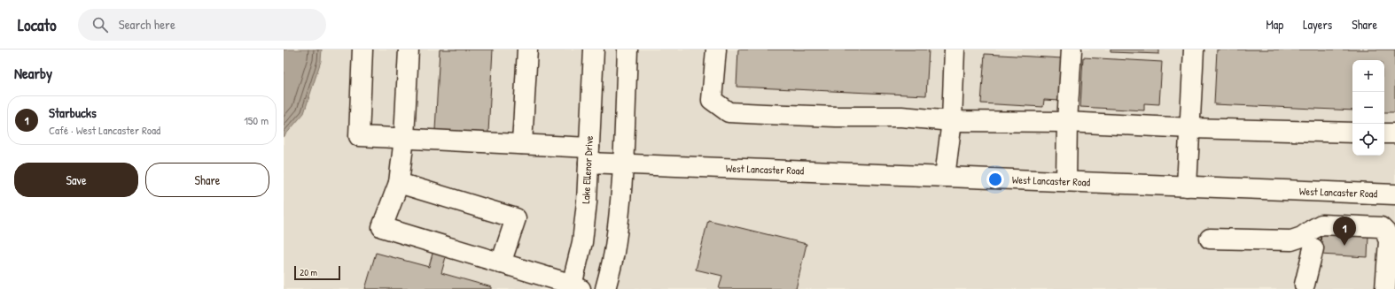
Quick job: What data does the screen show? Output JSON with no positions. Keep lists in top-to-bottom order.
{
  "streets": {
    "street": ["Lake Ellenor Drive", "West Lancaster Road"]
  },
  "crossings": [
    ["Lake Ellenor Drive", "West Lancaster Road"]
  ],
  "scale_bar": "20 m",
  "page": {
    "header": "Locato",
    "search": "Search here",
    "nav": ["Map", "Layers", "Share"],
    "heading": "Nearby",
    "map_buttons": ["+", "−"],
    "list": [
      {
        "mark": "1",
        "name": "Starbucks",
        "note": "Café · West Lancaster Road",
        "value": "150 m"
      }
    ],
    "buttons": ["Save", "Share"],
    "pins": "1",
    "scale": "20 m"
  }
}
